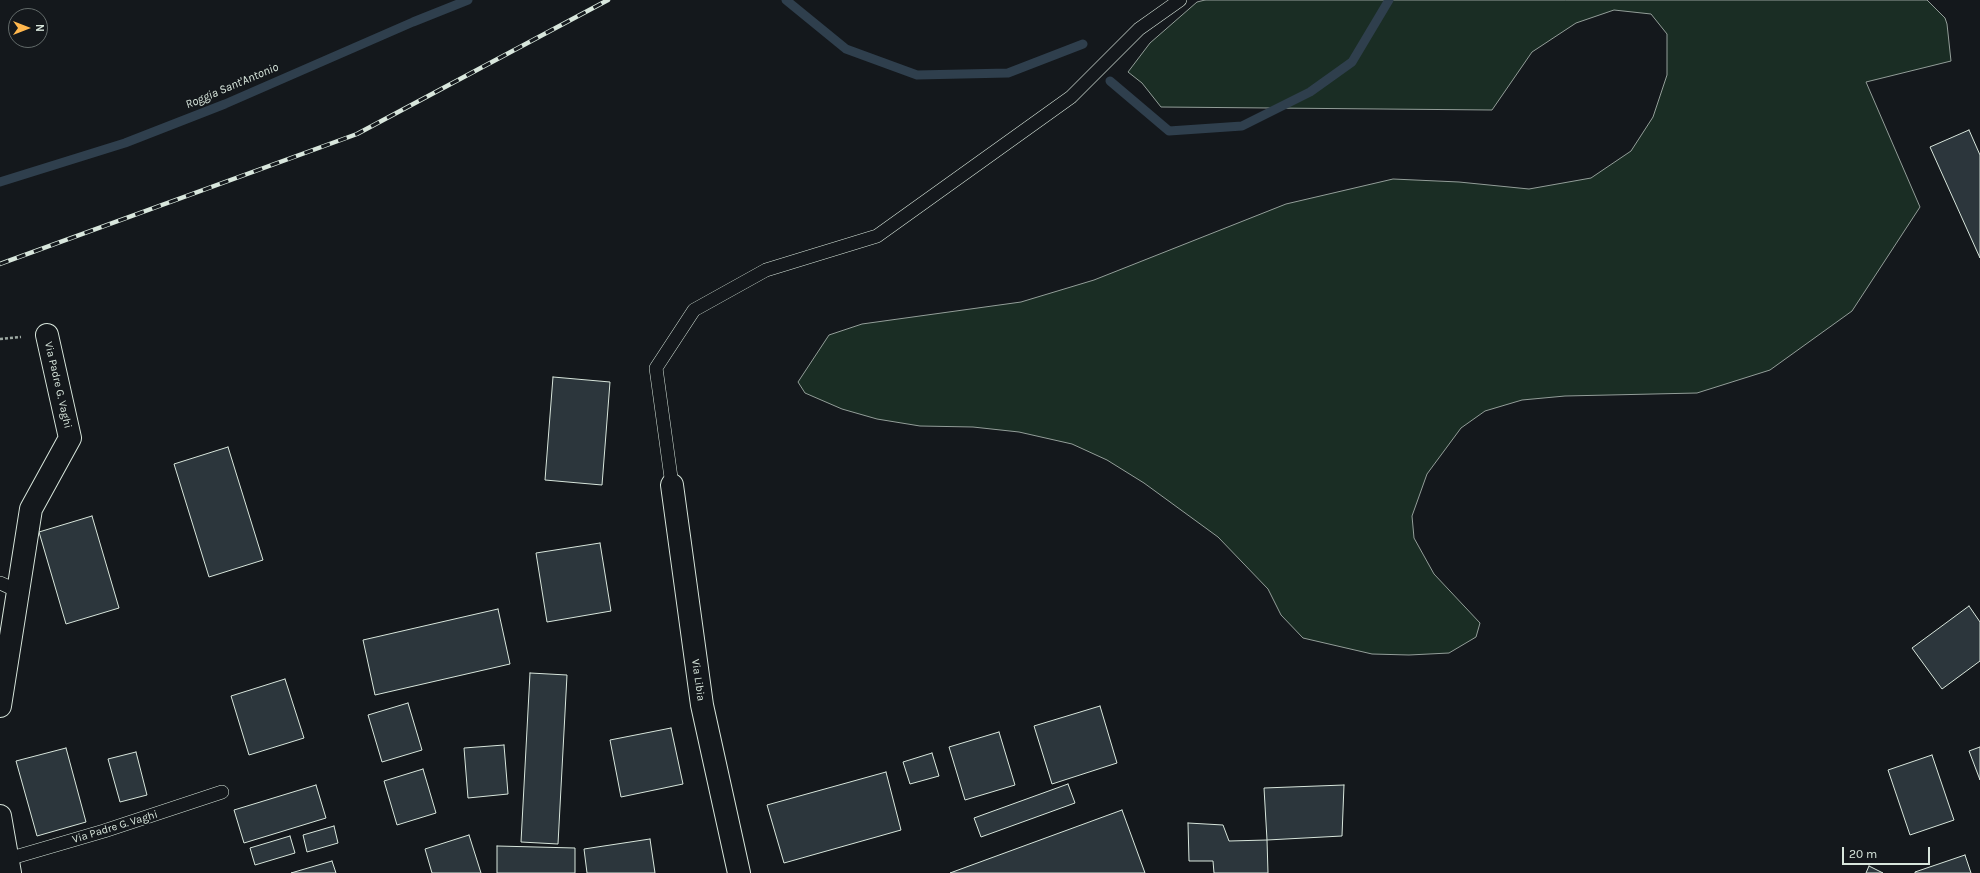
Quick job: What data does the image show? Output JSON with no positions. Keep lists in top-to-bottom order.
{
  "streets": {
    "street": ["Via Padre G. Vaghi", "Via Libia"]
  },
  "water": ["Roggia Sant'Antonio"],
  "scale_bar": "20 m",
  "north": "right"
}
